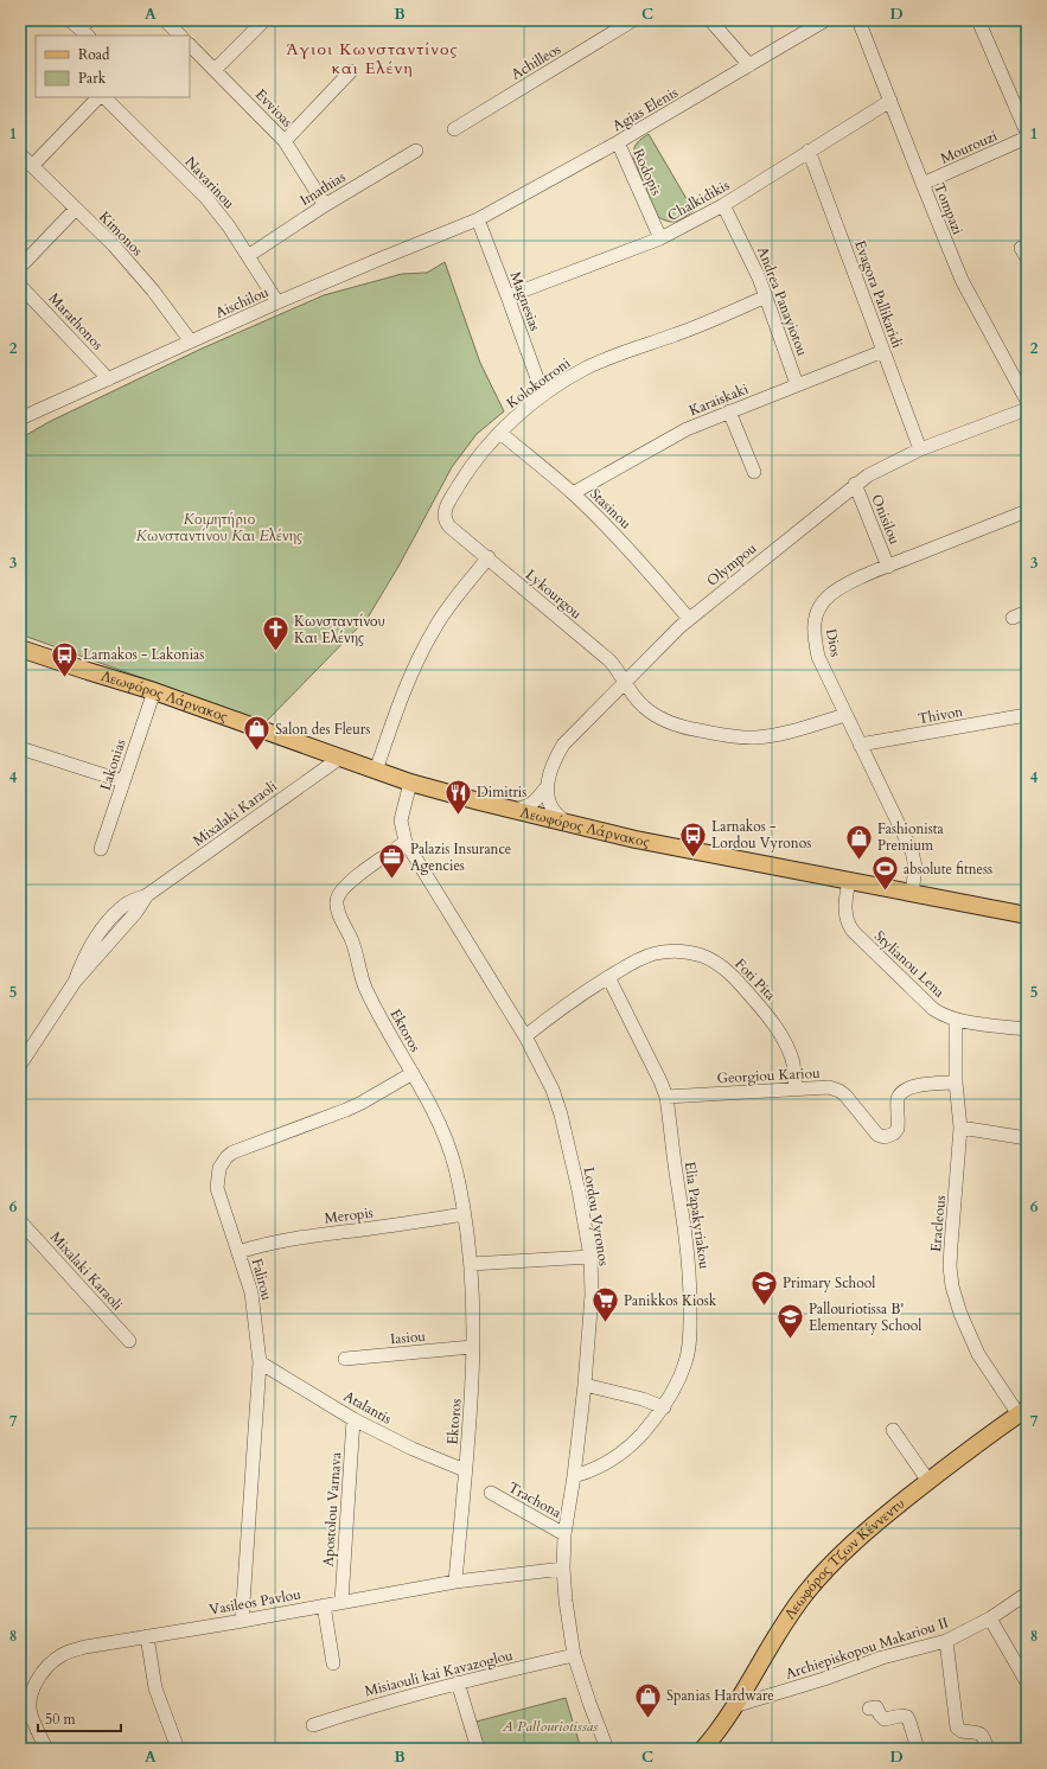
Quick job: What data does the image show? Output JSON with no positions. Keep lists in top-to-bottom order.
{
  "streets": {
    "main road": ["Λεωφόρος Λάρνακος", "Λεωφόρος Τζων Κέννεντυ"],
    "street": [
      "Achilleos",
      "Evvioas",
      "Agias Elenis",
      "Mourouzi",
      "Rodopis",
      "Navarinou",
      "Imathias",
      "Chalkidikis",
      "Tompazi",
      "Kimonos",
      "Evagora Pallikaridi",
      "Magnesias",
      "Andrea Panayiotou",
      "Aischilou",
      "Marathonos",
      "Kolokotroni",
      "Karaiskaki",
      "Stasinou",
      "Onisilou",
      "Olympou",
      "Lykourgou",
      "Dios",
      "Thivon",
      "Lakonias",
      "Mixalaki Karaoli",
      "Stylianou Lena",
      "Foti Pita",
      "Ektoros",
      "Georgiou Kariou",
      "Meropis",
      "Elia Papakyriakou",
      "Lordou Vyronos",
      "Eracleous",
      "Falirou",
      "Iasiou",
      "Atalantis",
      "Trachona",
      "Apostolou Varnava",
      "Vasileos Pavlou",
      "Archiepiskopou Makariou II",
      "Misiaouli kai Kavazoglou"
    ]
  },
  "crossings": [
    ["Evvioas", "Imathias"],
    ["Agias Elenis", "Rodopis"],
    ["Agias Elenis", "Magnesias"],
    ["Agias Elenis", "Aischilou"],
    ["Mourouzi", "Tompazi"],
    ["Rodopis", "Chalkidikis"],
    ["Navarinou", "Imathias"],
    ["Navarinou", "Aischilou"],
    ["Chalkidikis", "Tompazi"],
    ["Chalkidikis", "Evagora Pallikaridi"],
    ["Chalkidikis", "Magnesias"],
    ["Chalkidikis", "Andrea Panayiotou"],
    ["Kimonos", "Aischilou"],
    ["Evagora Pallikaridi", "Karaiskaki"],
    ["Evagora Pallikaridi", "Olympou"],
    ["Magnesias", "Aischilou"],
    ["Magnesias", "Kolokotroni"],
    ["Andrea Panayiotou", "Kolokotroni"],
    ["Andrea Panayiotou", "Karaiskaki"],
    ["Aischilou", "Marathonos"],
    ["Kolokotroni", "Stasinou"],
    ["Kolokotroni", "Lykourgou"],
    ["Karaiskaki", "Stasinou"],
    ["Stasinou", "Olympou"],
    ["Onisilou", "Olympou"],
    ["Onisilou", "Dios"],
    ["Olympou", "Lykourgou"],
    ["Olympou", "Λεωφόρος Λάρνακος"],
    ["Lykourgou", "Dios"],
    ["Dios", "Λεωφόρος Λάρνακος"],
    ["Dios", "Thivon"],
    ["Λεωφόρος Λάρνακος", "Lakonias"],
    ["Λεωφόρος Λάρνακος", "Mixalaki Karaoli"],
    ["Λεωφόρος Λάρνακος", "Stylianou Lena"],
    ["Λεωφόρος Λάρνακος", "Lordou Vyronos"],
    ["Stylianou Lena", "Eracleous"],
    ["Foti Pita", "Georgiou Kariou"],
    ["Foti Pita", "Elia Papakyriakou"],
    ["Foti Pita", "Lordou Vyronos"],
    ["Ektoros", "Meropis"],
    ["Ektoros", "Lordou Vyronos"],
    ["Ektoros", "Falirou"],
    ["Ektoros", "Iasiou"],
    ["Ektoros", "Atalantis"],
    ["Ektoros", "Vasileos Pavlou"],
    ["Georgiou Kariou", "Elia Papakyriakou"],
    ["Georgiou Kariou", "Eracleous"],
    ["Meropis", "Falirou"],
    ["Elia Papakyriakou", "Lordou Vyronos"],
    ["Lordou Vyronos", "Trachona"],
    ["Lordou Vyronos", "Vasileos Pavlou"],
    ["Lordou Vyronos", "Misiaouli kai Kavazoglou"],
    ["Eracleous", "Λεωφόρος Τζων Κέννεντυ"],
    ["Falirou", "Atalantis"],
    ["Falirou", "Vasileos Pavlou"],
    ["Atalantis", "Apostolou Varnava"],
    ["Apostolou Varnava", "Vasileos Pavlou"],
    ["Λεωφόρος Τζων Κέννεντυ", "Archiepiskopou Makariou II"]
  ],
  "districts": ["Άγιοι Κωνσταντίνος και Ελένη"],
  "parks": ["Κοιμητήριο Κωνσταντίνου Και Ελένης", "A Pallouriotissas"],
  "places": {
    "church": ["Κωνσταντίνου Και Ελένης"],
    "bus stop": ["Larnakos - Lakonias", "Larnakos - Lordou Vyronos"],
    "shop": ["Salon des Fleurs", "Fashionista Premium", "Spanias Hardware"],
    "restaurant": ["Dimitris"],
    "office": ["Palazis Insurance Agencies"],
    "sports": ["absolute fitness"],
    "school or university": ["Primary School", "Pallouriotissa B' Elementary School"],
    "supermarket": ["Panikkos Kiosk"]
  },
  "legend": ["Road", "Park"],
  "scale_bar": "50 m",
  "grid": {
    "columns": [
      "A",
      "B",
      "C",
      "D"
    ],
    "rows": [
      "1",
      "2",
      "3",
      "4",
      "5",
      "6",
      "7",
      "8"
    ]
  }
}
